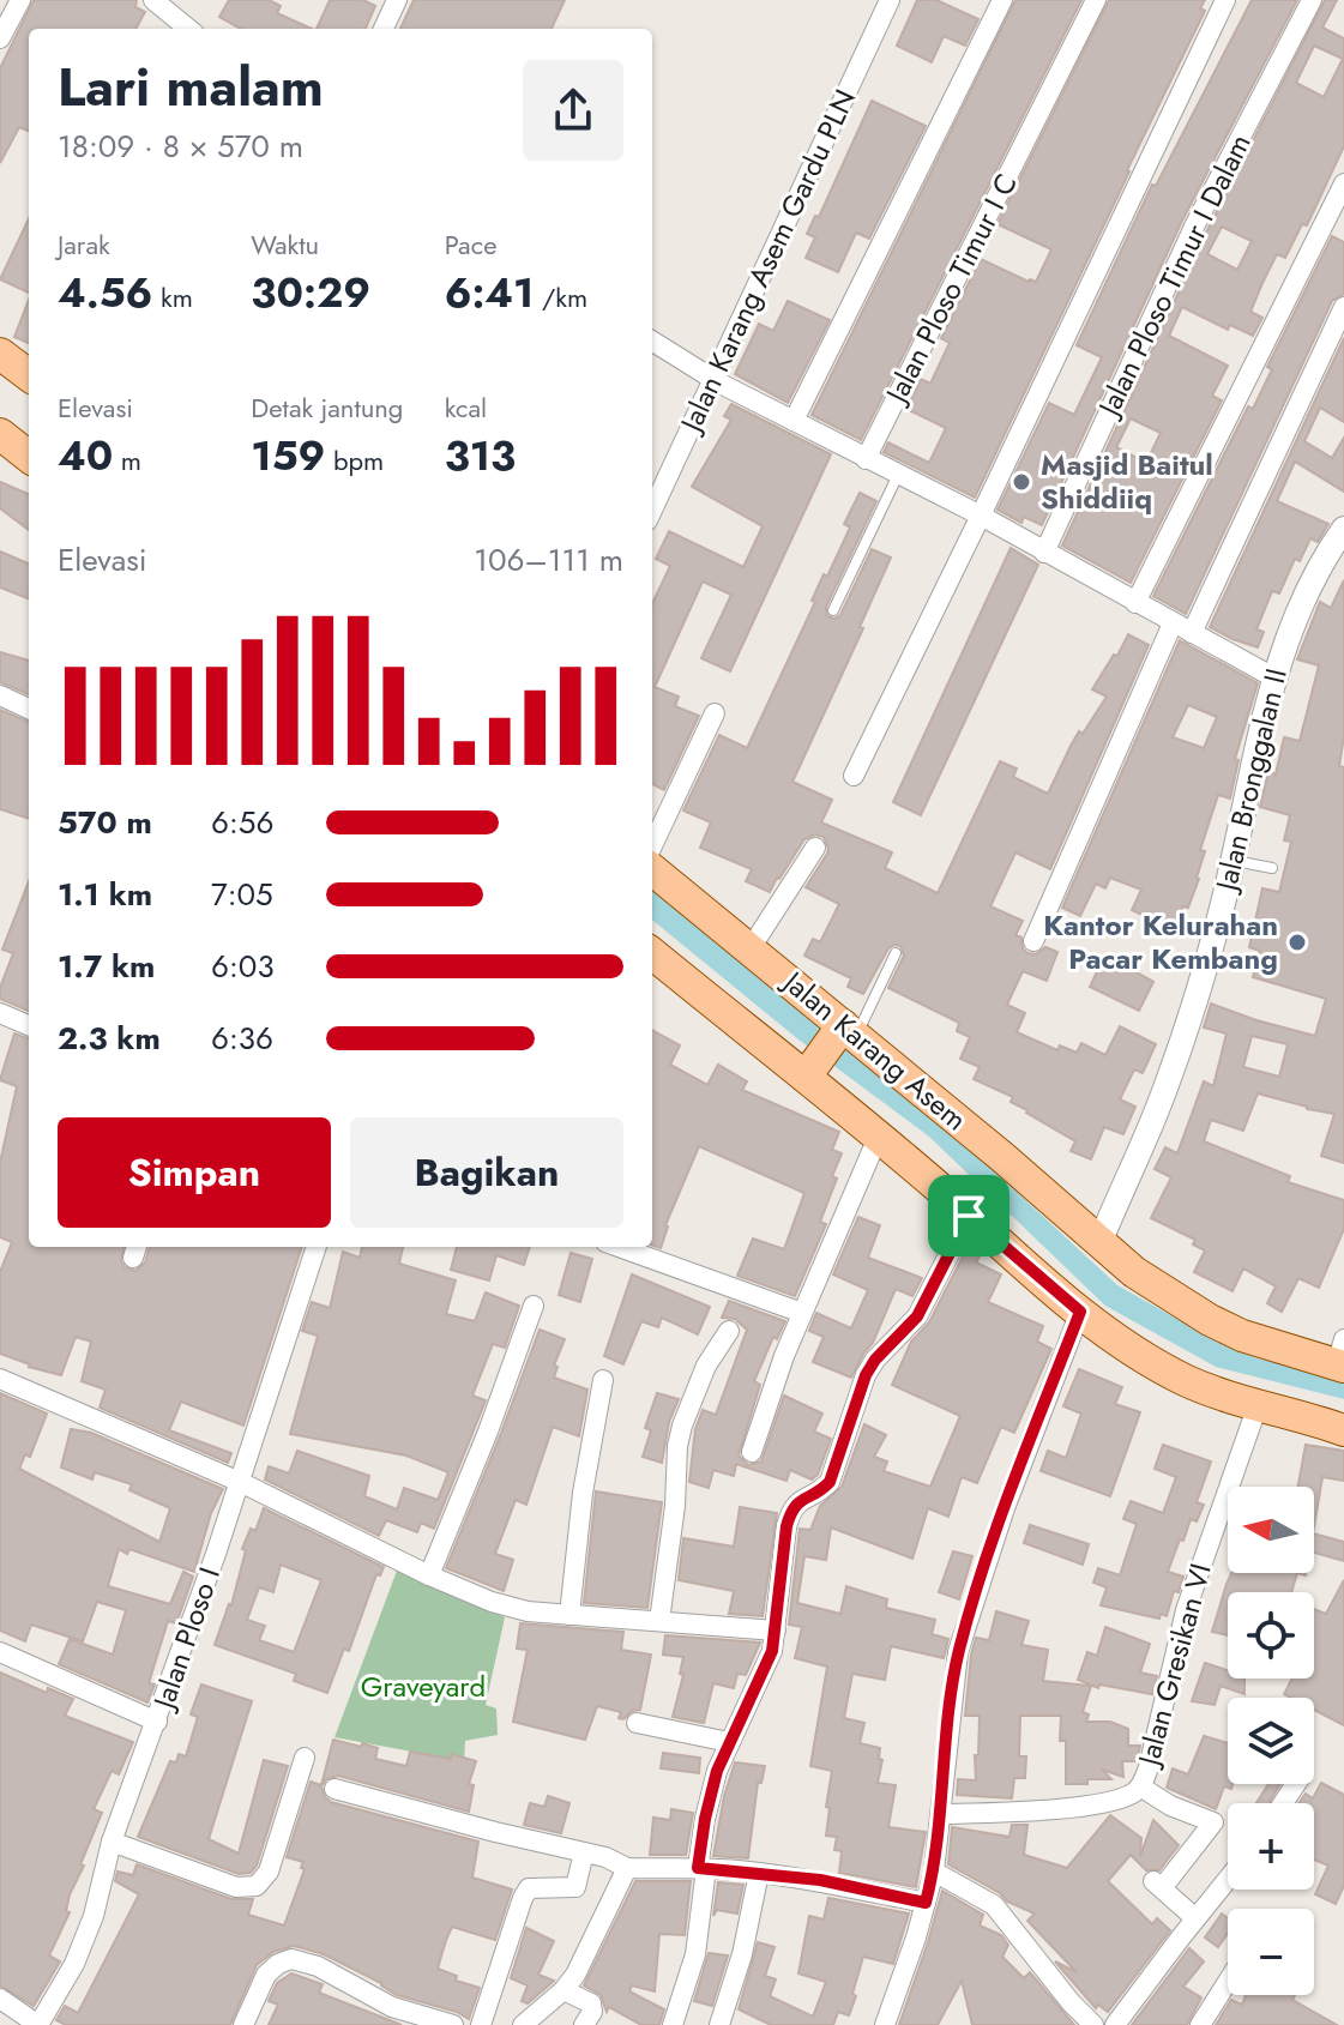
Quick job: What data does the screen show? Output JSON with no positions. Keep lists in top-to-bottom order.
{
  "streets": {
    "main road": ["Jalan Karang Asem"],
    "street": [
      "Jalan Karang Asem Gardu PLN",
      "Jalan Ploso Timur I Dalam",
      "Jalan Ploso Timur I C",
      "Jalan Bronggalan II",
      "Jalan Ploso I",
      "Jalan Gresikan VI"
    ]
  },
  "crossings": [
    ["Jalan Bronggalan II", "Jalan Karang Asem"]
  ],
  "parks": ["Graveyard"],
  "places": ["Masjid Baitul Shiddiiq", "Kantor Kelurahan Pacar Kembang"],
  "north": "left",
  "page": {
    "heading": ["Lari malam", "18:09 · 8 × 570 m"],
    "stats": [
      ["Jarak", "4.56 km"],
      ["Waktu", "30:29"],
      ["Pace", "6:41 /km"],
      ["Elevasi", "40 m"],
      ["Detak jantung", "159 bpm"],
      ["kcal", "313"]
    ],
    "chart": ["Elevasi", "106–111 m"],
    "list": [
      {
        "name": "570 m",
        "note": "6:56"
      },
      {
        "name": "1.1 km",
        "note": "7:05"
      },
      {
        "name": "1.7 km",
        "note": "6:03"
      },
      {
        "name": "2.3 km",
        "note": "6:36"
      }
    ],
    "buttons": ["Simpan", "Bagikan"],
    "map_buttons": ["+", "−"]
  }
}
